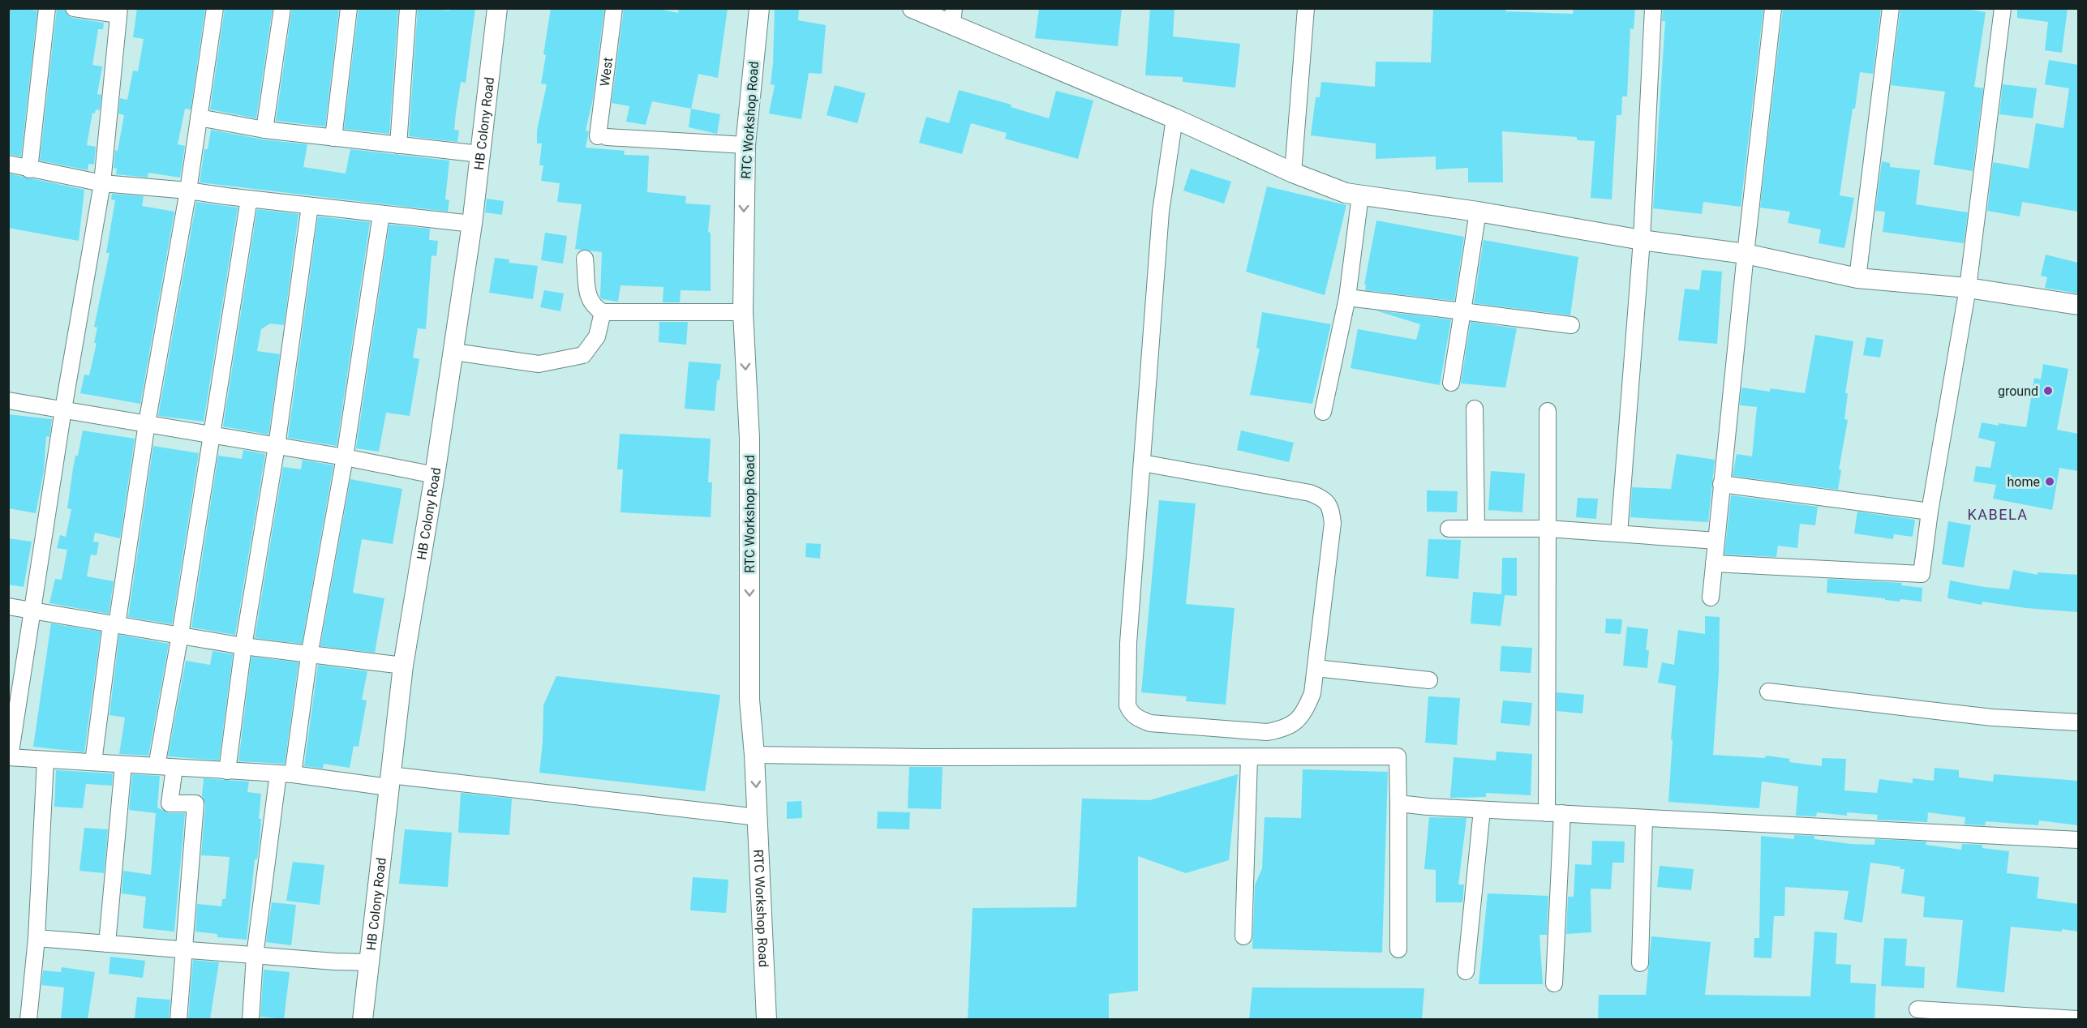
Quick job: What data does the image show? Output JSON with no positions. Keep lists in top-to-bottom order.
{
  "streets": {
    "street": ["West", "RTC Workshop Road", "HB Colony Road"]
  },
  "crossings": [
    ["West", "RTC Workshop Road"]
  ],
  "one_way": ["RTC Workshop Road"],
  "districts": ["KABELA"],
  "places": ["ground", "home"]
}
